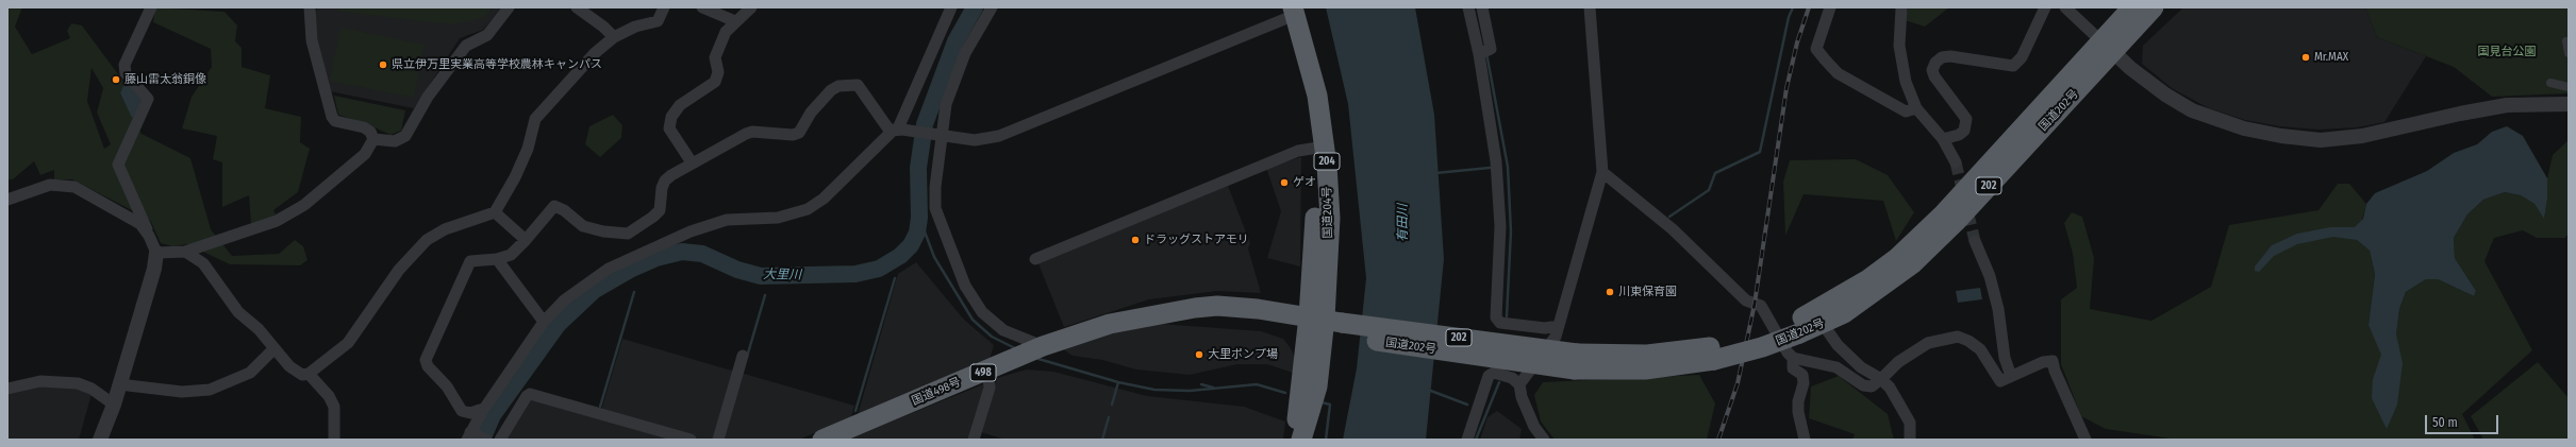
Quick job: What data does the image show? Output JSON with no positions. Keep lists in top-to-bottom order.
{
  "streets": {
    "highway": [
      "国道202号",
      "204",
      "202",
      "国道204号",
      "498",
      "国道498号"
    ]
  },
  "crossings": [
    ["国道202号", "国道204号"],
    ["国道202号", "国道498号"],
    ["国道204号", "国道498号"]
  ],
  "water": ["有田川", "大里川"],
  "parks": ["国見台公園"],
  "places": [
    "Mr.MAX",
    "県立伊万里実業高等学校農林キャンパス",
    "藤山雷太翁銅像",
    "ゲオ",
    "ドラッグストアモリ",
    "川東保育園",
    "大里ポンプ場"
  ],
  "scale_bar": "50 m"
}
